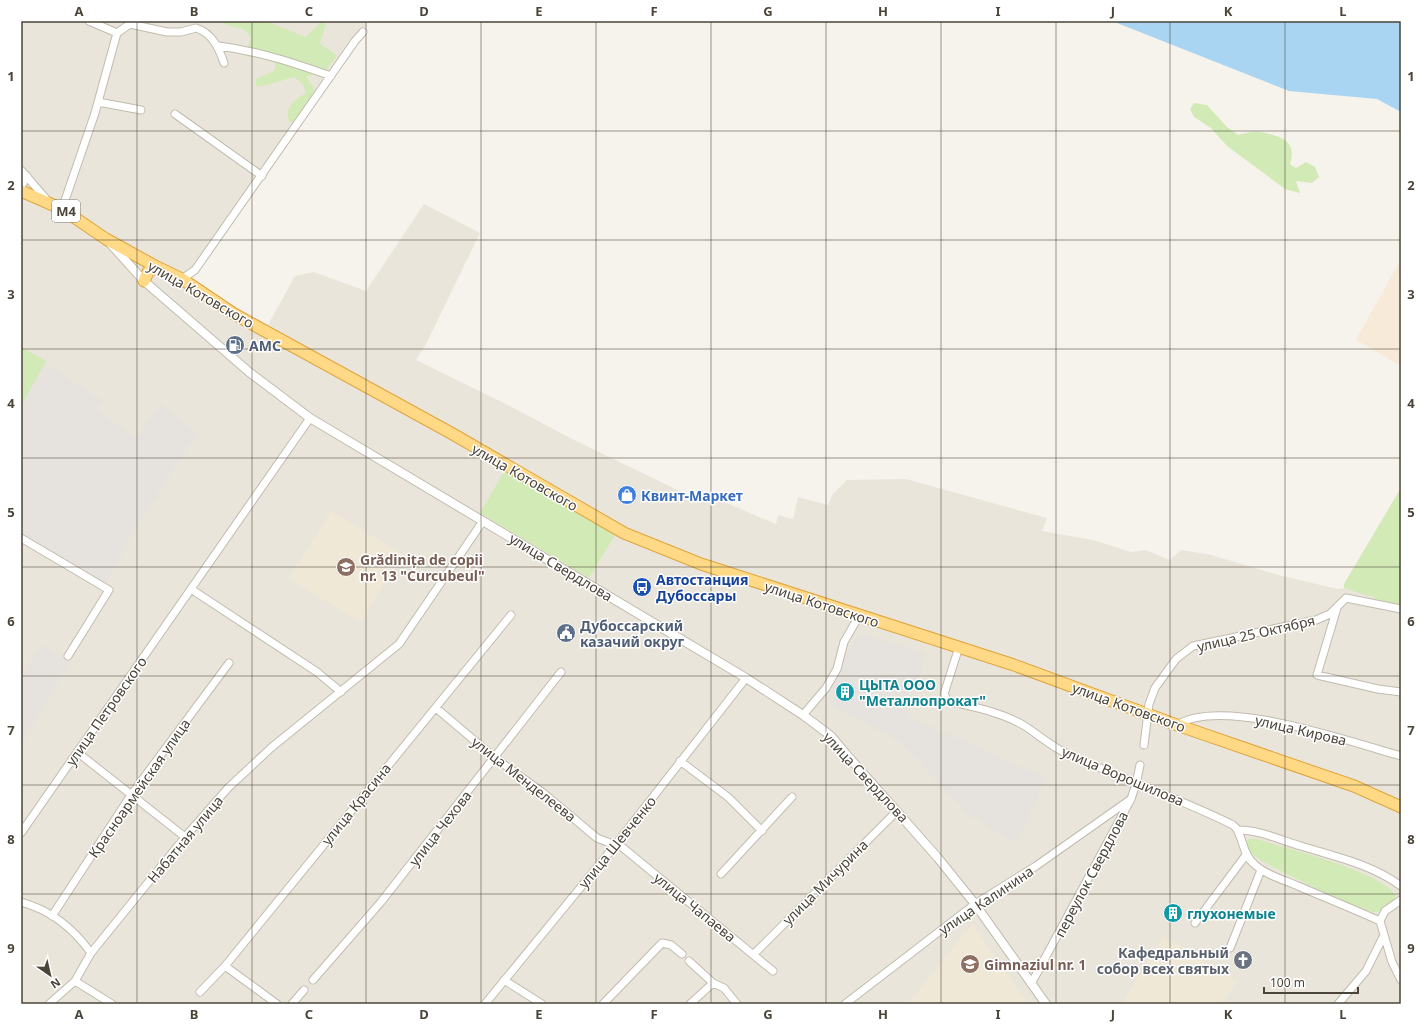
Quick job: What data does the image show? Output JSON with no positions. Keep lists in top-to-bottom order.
{
  "streets": {
    "highway": ["M4", "улица Котовского", "улица Свердлова"],
    "street": [
      "улица 25 Октября",
      "улица Петровского",
      "улица Кирова",
      "улица Ворошилова",
      "улица Менделеева",
      "Красноармейская улица",
      "улица Красина",
      "улица Чехова",
      "Набатная улица",
      "улица Шевченко",
      "переулок Свердлова",
      "улица Мичурина",
      "улица Калинина",
      "улица Чапаева"
    ]
  },
  "crossings": [
    ["улица Котовского", "улица Свердлова"],
    ["улица Котовского", "улица 25 Октября"],
    ["улица Котовского", "улица Кирова"],
    ["улица Котовского", "улица Ворошилова"],
    ["улица Свердлова", "улица Петровского"],
    ["улица Свердлова", "Набатная улица"],
    ["улица Свердлова", "улица Шевченко"],
    ["улица Свердлова", "переулок Свердлова"],
    ["улица Свердлова", "улица Мичурина"],
    ["улица Свердлова", "улица Калинина"],
    ["улица Ворошилова", "переулок Свердлова"],
    ["улица Менделеева", "улица Красина"],
    ["улица Менделеева", "улица Чехова"],
    ["улица Менделеева", "улица Шевченко"],
    ["улица Менделеева", "улица Чапаева"],
    ["улица Шевченко", "улица Чапаева"],
    ["переулок Свердлова", "улица Калинина"],
    ["улица Мичурина", "улица Чапаева"]
  ],
  "places": {
    "fuel station": ["AMC"],
    "shop": ["Квинт-Маркет"],
    "school or university": ["Grădinița de copii nr. 13 \"Curcubeul\"", "Gimnaziul nr. 1"],
    "bus stop": ["Автостанция Дубоссары"],
    "public building": ["Дубоссарский казачий округ"],
    "building": ["ЦЫТА ООО \"Металлопрокат\"", "глухонемые"],
    "church": ["Кафедральный собор всех святых"]
  },
  "scale_bar": "100 m",
  "north": "bottom right",
  "grid": {
    "columns": [
      "A",
      "B",
      "C",
      "D",
      "E",
      "F",
      "G",
      "H",
      "I",
      "J",
      "K",
      "L"
    ],
    "rows": [
      "1",
      "2",
      "3",
      "4",
      "5",
      "6",
      "7",
      "8",
      "9"
    ]
  }
}
